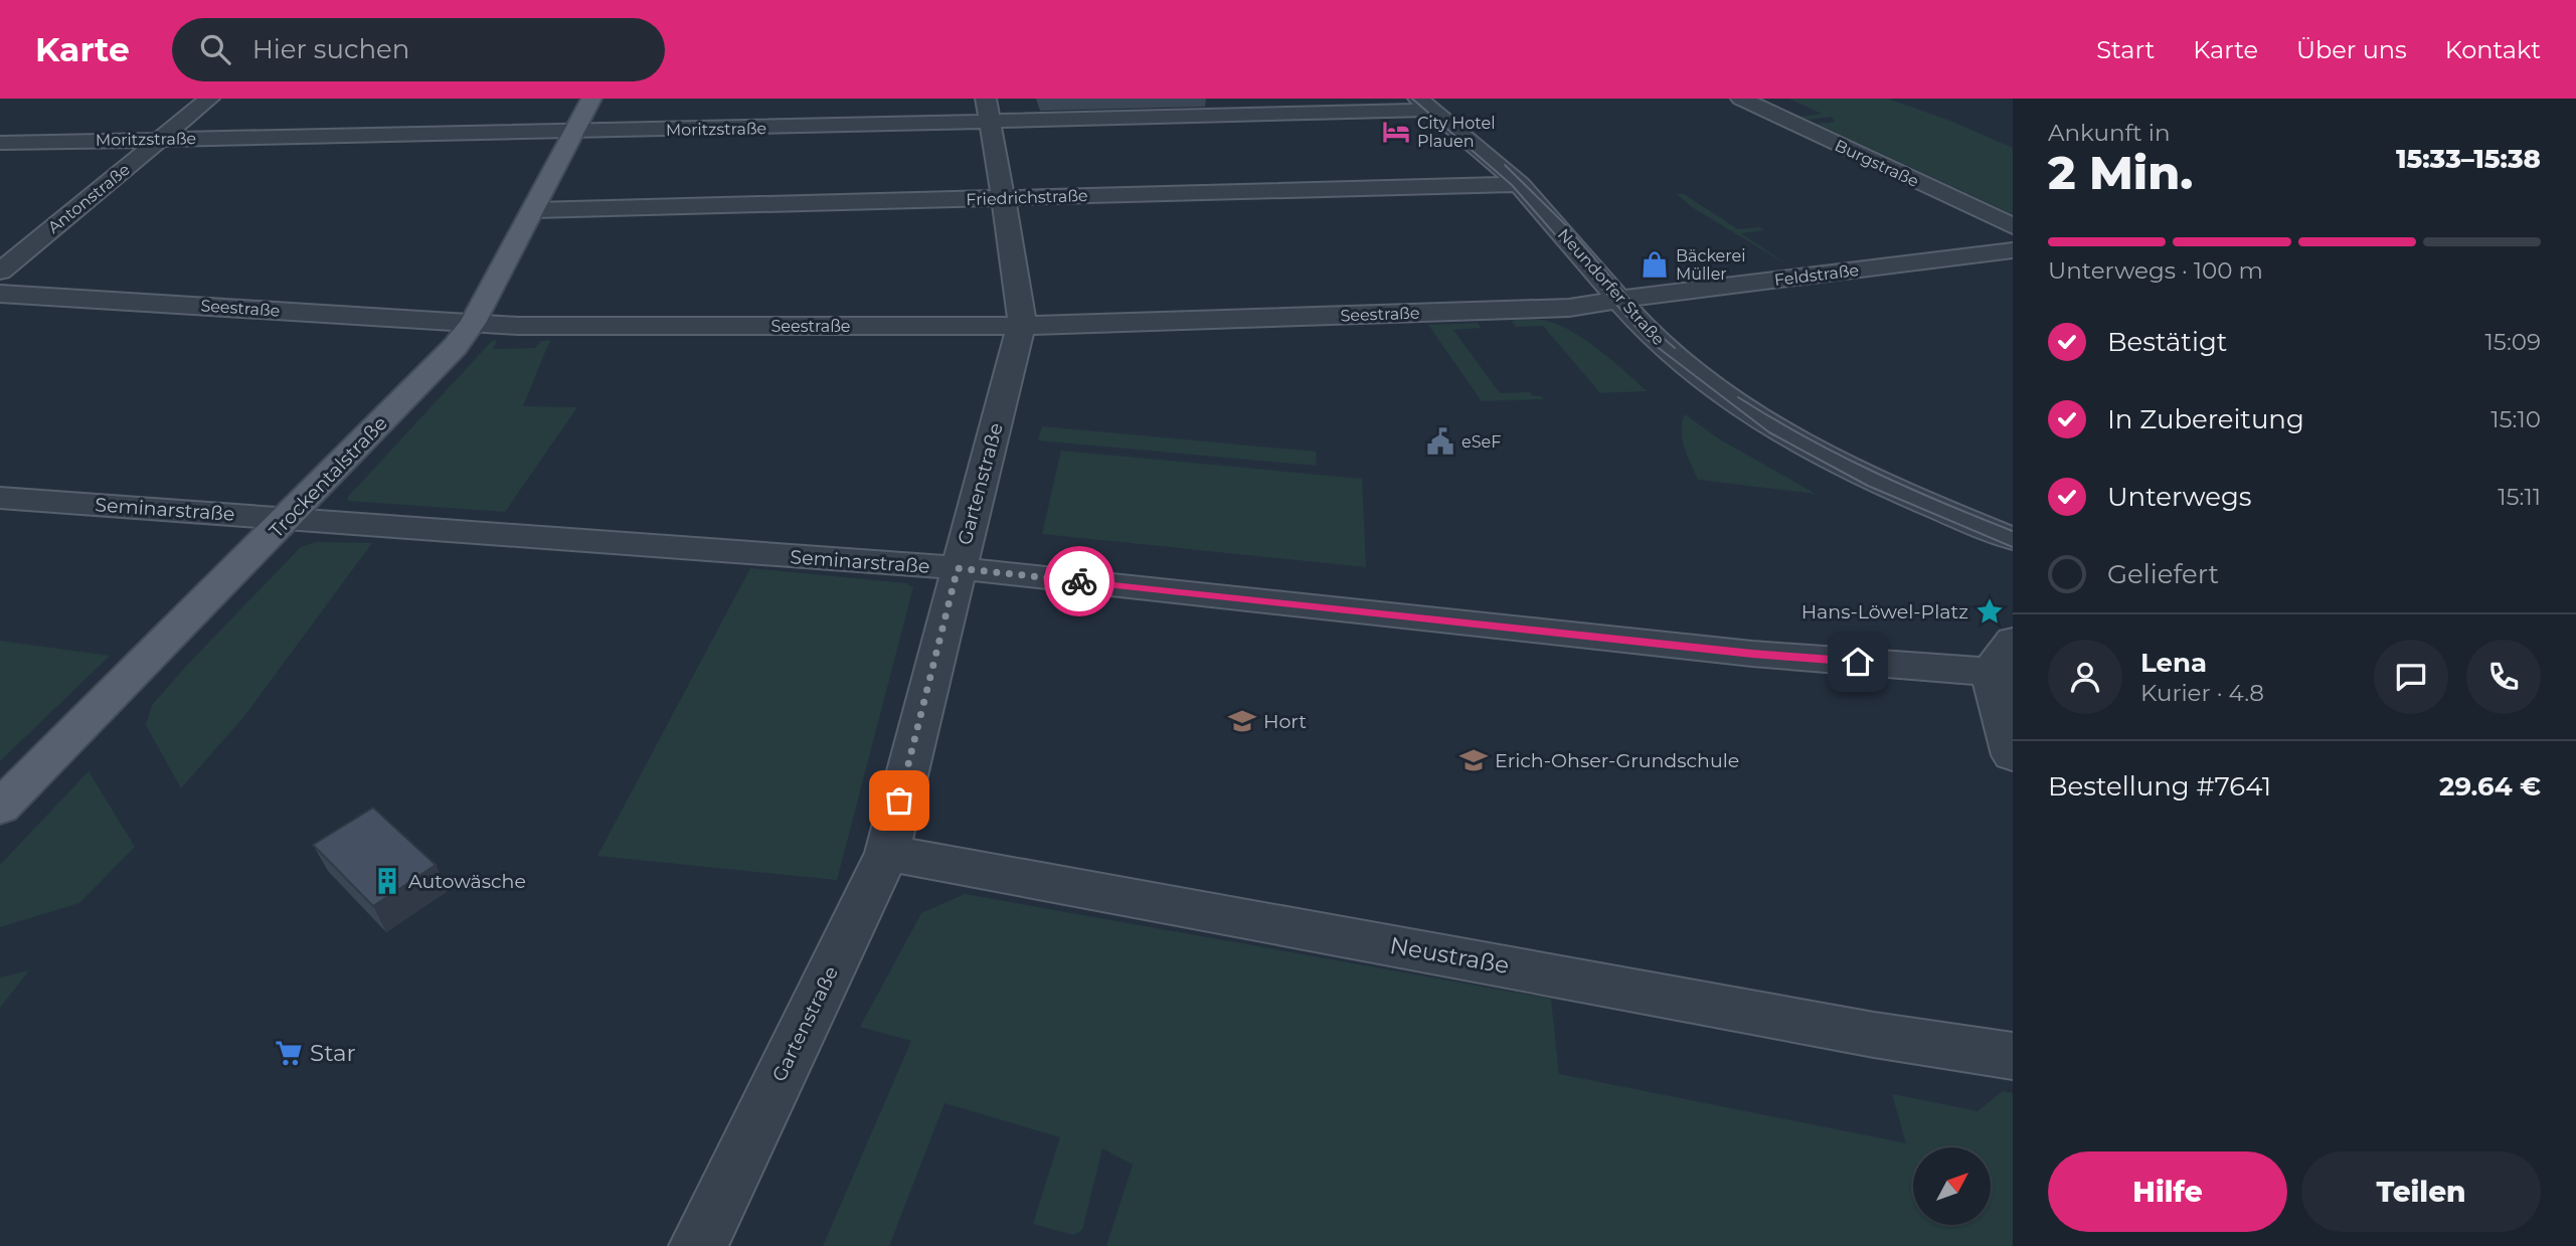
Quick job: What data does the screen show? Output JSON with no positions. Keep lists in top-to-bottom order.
{
  "streets": {
    "main road": ["Trockentalstraße"],
    "street": [
      "Moritzstraße",
      "Burgstraße",
      "Friedrichstraße",
      "Antonstraße",
      "Feldstraße",
      "Neundorfer Straße",
      "Seestraße",
      "Gartenstraße",
      "Seminarstraße",
      "Neustraße"
    ]
  },
  "crossings": [
    ["Moritzstraße", "Antonstraße"],
    ["Moritzstraße", "Neundorfer Straße"],
    ["Moritzstraße", "Trockentalstraße"],
    ["Moritzstraße", "Gartenstraße"],
    ["Friedrichstraße", "Neundorfer Straße"],
    ["Friedrichstraße", "Trockentalstraße"],
    ["Friedrichstraße", "Gartenstraße"],
    ["Feldstraße", "Neundorfer Straße"],
    ["Feldstraße", "Seestraße"],
    ["Neundorfer Straße", "Seestraße"],
    ["Seestraße", "Trockentalstraße"],
    ["Seestraße", "Gartenstraße"],
    ["Trockentalstraße", "Seminarstraße"],
    ["Gartenstraße", "Seminarstraße"],
    ["Gartenstraße", "Neustraße"]
  ],
  "places": {
    "hotel": ["City Hotel Plauen"],
    "shop": ["Bäckerei Müller"],
    "public building": ["eSeF"],
    "place": ["Hans-Löwel-Platz"],
    "school or university": ["Hort", "Erich-Ohser-Grundschule"],
    "building": ["Autowäsche"],
    "supermarket": ["Star"]
  },
  "north": "top right",
  "page": {
    "header": "Karte",
    "search": "Hier suchen",
    "nav": [
      "Start",
      "Karte",
      "Über uns",
      "Kontakt"
    ],
    "heading": ["2 Min.", "Ankunft in", "15:33–15:38"],
    "panel": [
      "Lena",
      "Kurier · 4.8",
      "Bestellung #7641",
      "29.64 €"
    ],
    "bar": "Unterwegs · 100 m",
    "list": [
      ["Bestätigt", "15:09"],
      ["In Zubereitung", "15:10"],
      ["Unterwegs", "15:11"],
      "Geliefert"
    ],
    "buttons": ["Hilfe", "Teilen"]
  }
}
